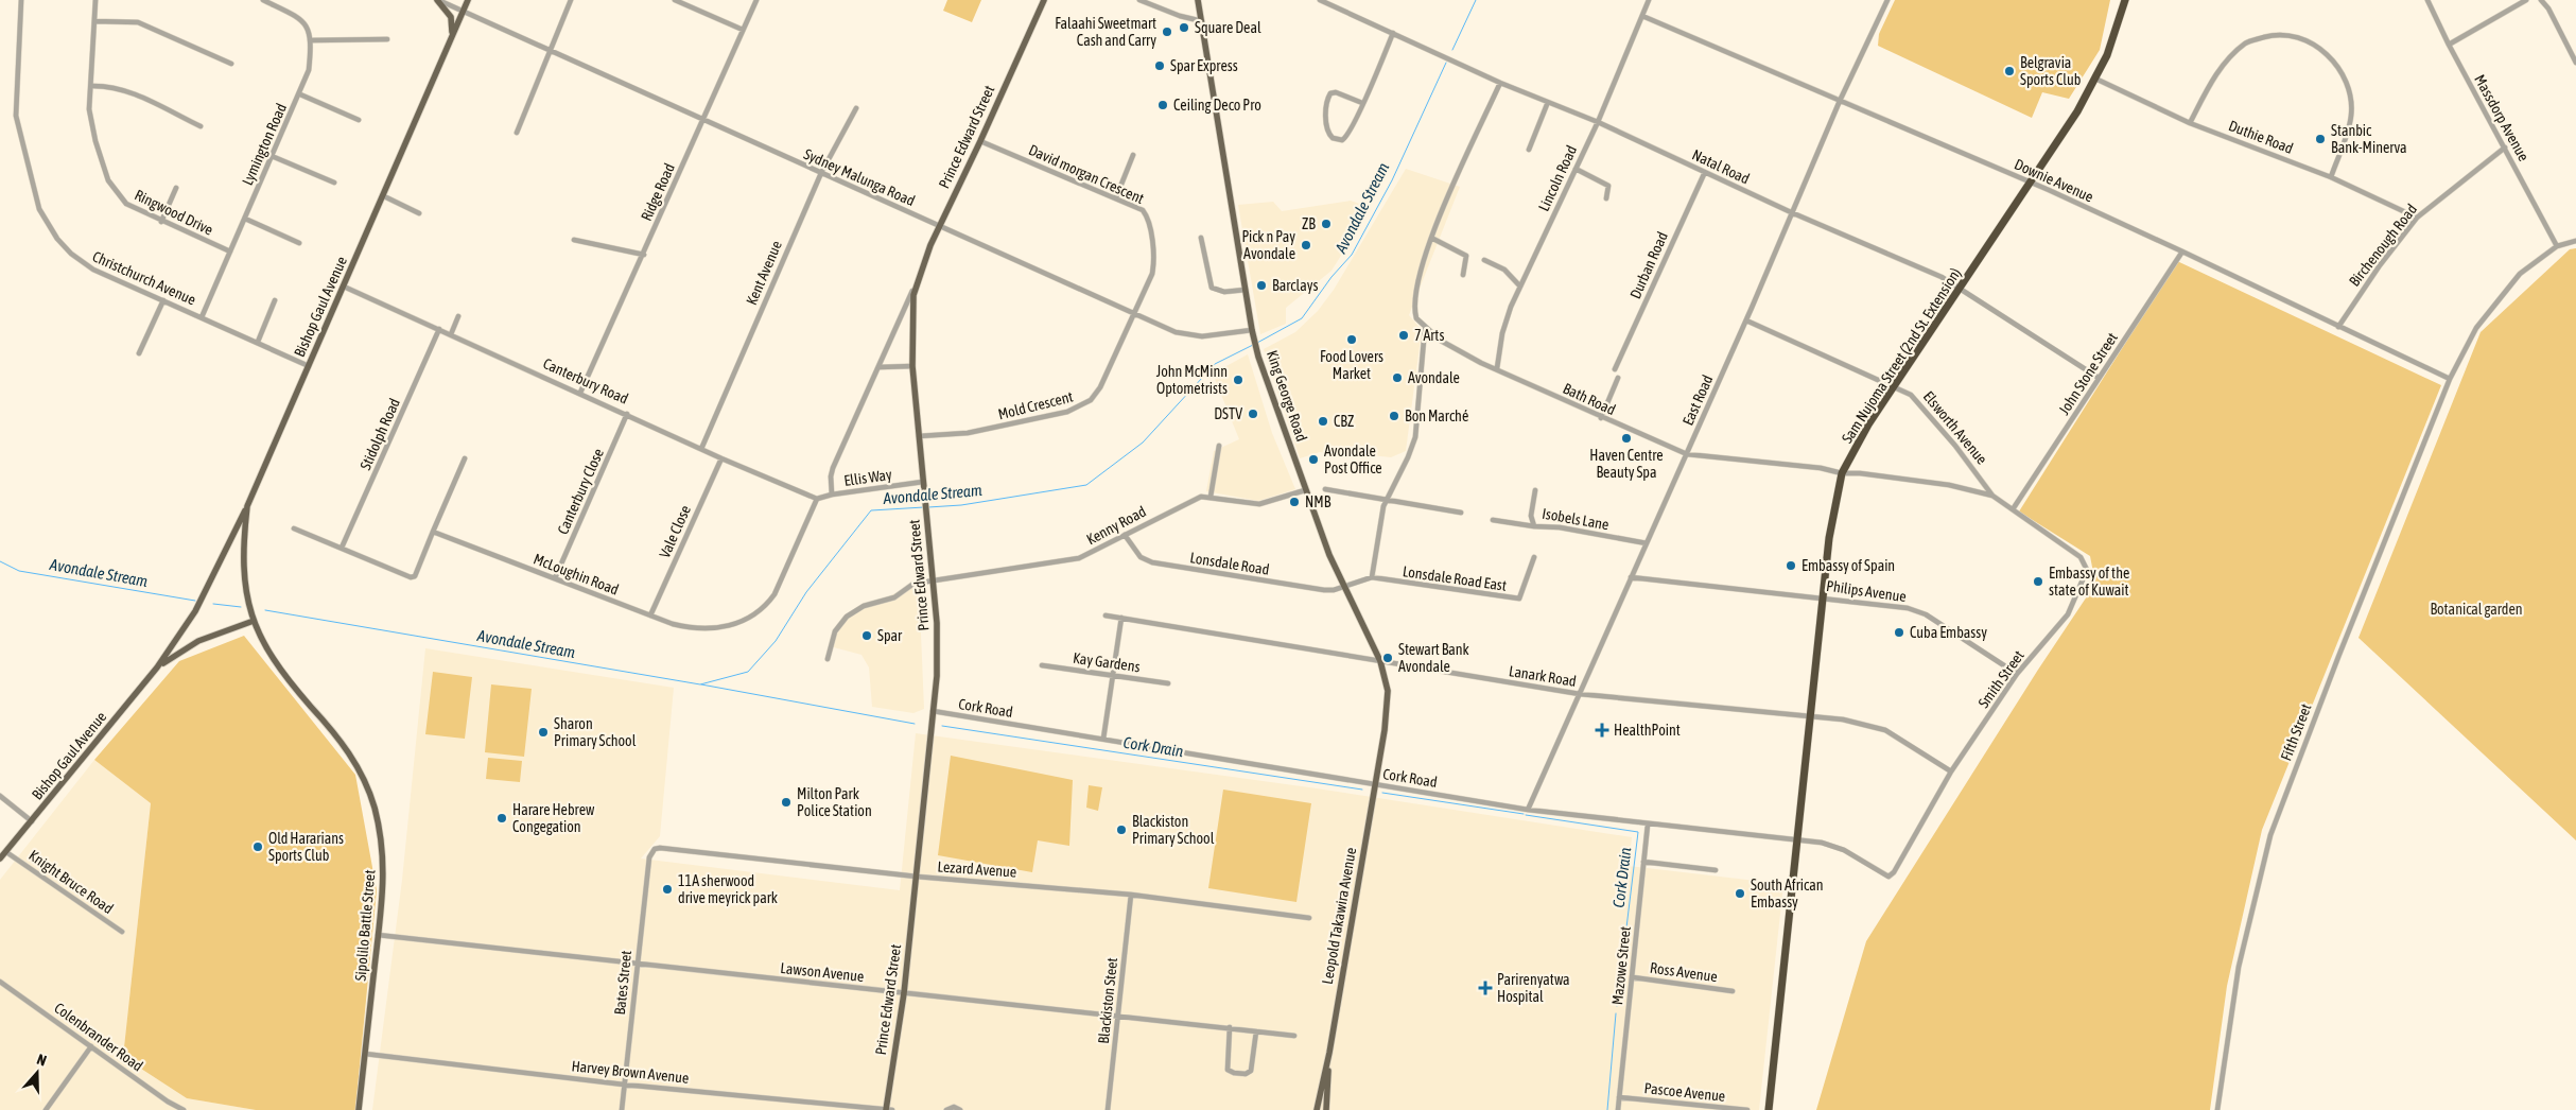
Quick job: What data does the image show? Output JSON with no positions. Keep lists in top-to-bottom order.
{
  "streets": {
    "highway": ["Sam Nujoma Street (2nd St. Extension)"],
    "main road": [
      "Prince Edward Street",
      "Bishop Gaul Avenue",
      "King George Road",
      "Leopold Takawira Avenue",
      "Sipolilo Battle Street"
    ],
    "street": [
      "Massdorp Avenue",
      "Duthie Road",
      "Lymington Road",
      "Natal Road",
      "David morgan Crescent",
      "Sydney Malunga Road",
      "Lincoln Road",
      "Downie Avenue",
      "Ridge Road",
      "Ringwood Drive",
      "Birchenough Road",
      "Durban Road",
      "Kent Avenue",
      "Christchurch Avenue",
      "John Stone Street",
      "Canterbury Road",
      "Bath Road",
      "East Road",
      "Mold Crescent",
      "Elsworth Avenue",
      "Stidolph Road",
      "Ellis Way",
      "Canterbury Close",
      "Isobels Lane",
      "Kenny Road",
      "Vale Close",
      "Lonsdale Road",
      "McLoughin Road",
      "Lonsdale Road East",
      "Philips Avenue",
      "Kay Gardens",
      "Lanark Road",
      "Smith Street",
      "Cork Road",
      "Fifth Street",
      "Lezard Avenue",
      "Knight Bruce Road",
      "Mazowe Street",
      "Lawson Avenue",
      "Ross Avenue",
      "Bates Street",
      "Blackiston Steet",
      "Colenbrander Road",
      "Harvey Brown Avenue",
      "Pascoe Avenue"
    ]
  },
  "crossings": [
    ["Massdorp Avenue", "Birchenough Road"],
    ["Massdorp Avenue", "Fifth Street"],
    ["Prince Edward Street", "David morgan Crescent"],
    ["Prince Edward Street", "Sydney Malunga Road"],
    ["Prince Edward Street", "Mold Crescent"],
    ["Prince Edward Street", "Ellis Way"],
    ["Prince Edward Street", "Kenny Road"],
    ["Prince Edward Street", "Cork Road"],
    ["Prince Edward Street", "Lezard Avenue"],
    ["Prince Edward Street", "Lawson Avenue"],
    ["Prince Edward Street", "Harvey Brown Avenue"],
    ["Duthie Road", "Birchenough Road"],
    ["Duthie Road", "Sam Nujoma Street (2nd St. Extension)"],
    ["Lymington Road", "Ringwood Drive"],
    ["Lymington Road", "Christchurch Avenue"],
    ["Natal Road", "Lincoln Road"],
    ["Natal Road", "Durban Road"],
    ["Natal Road", "Sam Nujoma Street (2nd St. Extension)"],
    ["Natal Road", "John Stone Street"],
    ["Natal Road", "East Road"],
    ["David morgan Crescent", "Sydney Malunga Road"],
    ["David morgan Crescent", "Mold Crescent"],
    ["Sydney Malunga Road", "Ridge Road"],
    ["Sydney Malunga Road", "Kent Avenue"],
    ["Sydney Malunga Road", "Bishop Gaul Avenue"],
    ["Sydney Malunga Road", "King George Road"],
    ["Sydney Malunga Road", "Mold Crescent"],
    ["Lincoln Road", "Downie Avenue"],
    ["Lincoln Road", "Bath Road"],
    ["Downie Avenue", "Birchenough Road"],
    ["Downie Avenue", "Sam Nujoma Street (2nd St. Extension)"],
    ["Downie Avenue", "John Stone Street"],
    ["Downie Avenue", "East Road"],
    ["Downie Avenue", "Fifth Street"],
    ["Ridge Road", "Canterbury Road"],
    ["Kent Avenue", "Canterbury Road"],
    ["Christchurch Avenue", "Bishop Gaul Avenue"],
    ["Bishop Gaul Avenue", "Canterbury Road"],
    ["Bishop Gaul Avenue", "Knight Bruce Road"],
    ["Bishop Gaul Avenue", "Sipolilo Battle Street"],
    ["Sam Nujoma Street (2nd St. Extension)", "Bath Road"],
    ["Sam Nujoma Street (2nd St. Extension)", "Elsworth Avenue"],
    ["Sam Nujoma Street (2nd St. Extension)", "Philips Avenue"],
    ["Sam Nujoma Street (2nd St. Extension)", "Lanark Road"],
    ["Sam Nujoma Street (2nd St. Extension)", "Cork Road"],
    ["John Stone Street", "Bath Road"],
    ["John Stone Street", "Smith Street"],
    ["Canterbury Road", "Stidolph Road"],
    ["Canterbury Road", "Ellis Way"],
    ["Canterbury Road", "Canterbury Close"],
    ["Canterbury Road", "Vale Close"],
    ["Canterbury Road", "McLoughin Road"],
    ["King George Road", "Kenny Road"],
    ["King George Road", "Lonsdale Road"],
    ["King George Road", "Lonsdale Road East"],
    ["King George Road", "Lanark Road"],
    ["King George Road", "Cork Road"],
    ["King George Road", "Leopold Takawira Avenue"],
    ["Bath Road", "East Road"],
    ["Bath Road", "Elsworth Avenue"],
    ["Bath Road", "Smith Street"],
    ["East Road", "Elsworth Avenue"],
    ["East Road", "Isobels Lane"],
    ["East Road", "Philips Avenue"],
    ["East Road", "Lanark Road"],
    ["East Road", "Cork Road"],
    ["Ellis Way", "McLoughin Road"],
    ["Canterbury Close", "McLoughin Road"],
    ["Kenny Road", "Lonsdale Road"],
    ["Vale Close", "McLoughin Road"],
    ["Lonsdale Road", "Lonsdale Road East"],
    ["Philips Avenue", "Smith Street"],
    ["Lanark Road", "Smith Street"],
    ["Smith Street", "Cork Road"],
    ["Cork Road", "Leopold Takawira Avenue"],
    ["Cork Road", "Mazowe Street"],
    ["Lezard Avenue", "Bates Street"],
    ["Lezard Avenue", "Blackiston Steet"],
    ["Sipolilo Battle Street", "Lawson Avenue"],
    ["Sipolilo Battle Street", "Harvey Brown Avenue"],
    ["Mazowe Street", "Ross Avenue"],
    ["Mazowe Street", "Pascoe Avenue"],
    ["Lawson Avenue", "Bates Street"],
    ["Lawson Avenue", "Blackiston Steet"],
    ["Bates Street", "Harvey Brown Avenue"]
  ],
  "water": ["Avondale Stream", "Cork Drain"],
  "parks": ["Botanical garden"],
  "places": {
    "other": [
      "Square Deal",
      "Falaahi Sweetmart Cash and Carry",
      "Spar Express",
      "Belgravia Sports Club",
      "Ceiling Deco Pro",
      "Stanbic Bank-Minerva",
      "ZB",
      "Pick n Pay Avondale",
      "Barclays",
      "7 Arts",
      "Food Lovers Market",
      "Avondale",
      "John McMinn Optometrists",
      "DSTV",
      "Bon Marché",
      "CBZ",
      "Haven Centre Beauty Spa",
      "Avondale Post Office",
      "NMB",
      "Embassy of Spain",
      "Embassy of the state of Kuwait",
      "Cuba Embassy",
      "Spar",
      "Stewart Bank Avondale",
      "Sharon Primary School",
      "Milton Park Police Station",
      "Harare Hebrew Congegation",
      "Blackiston Primary School",
      "Old Hararians Sports Club",
      "11A sherwood drive meyrick park",
      "South African Embassy"
    ],
    "health": ["HealthPoint", "Parirenyatwa Hospital"]
  },
  "north": "top"
}
